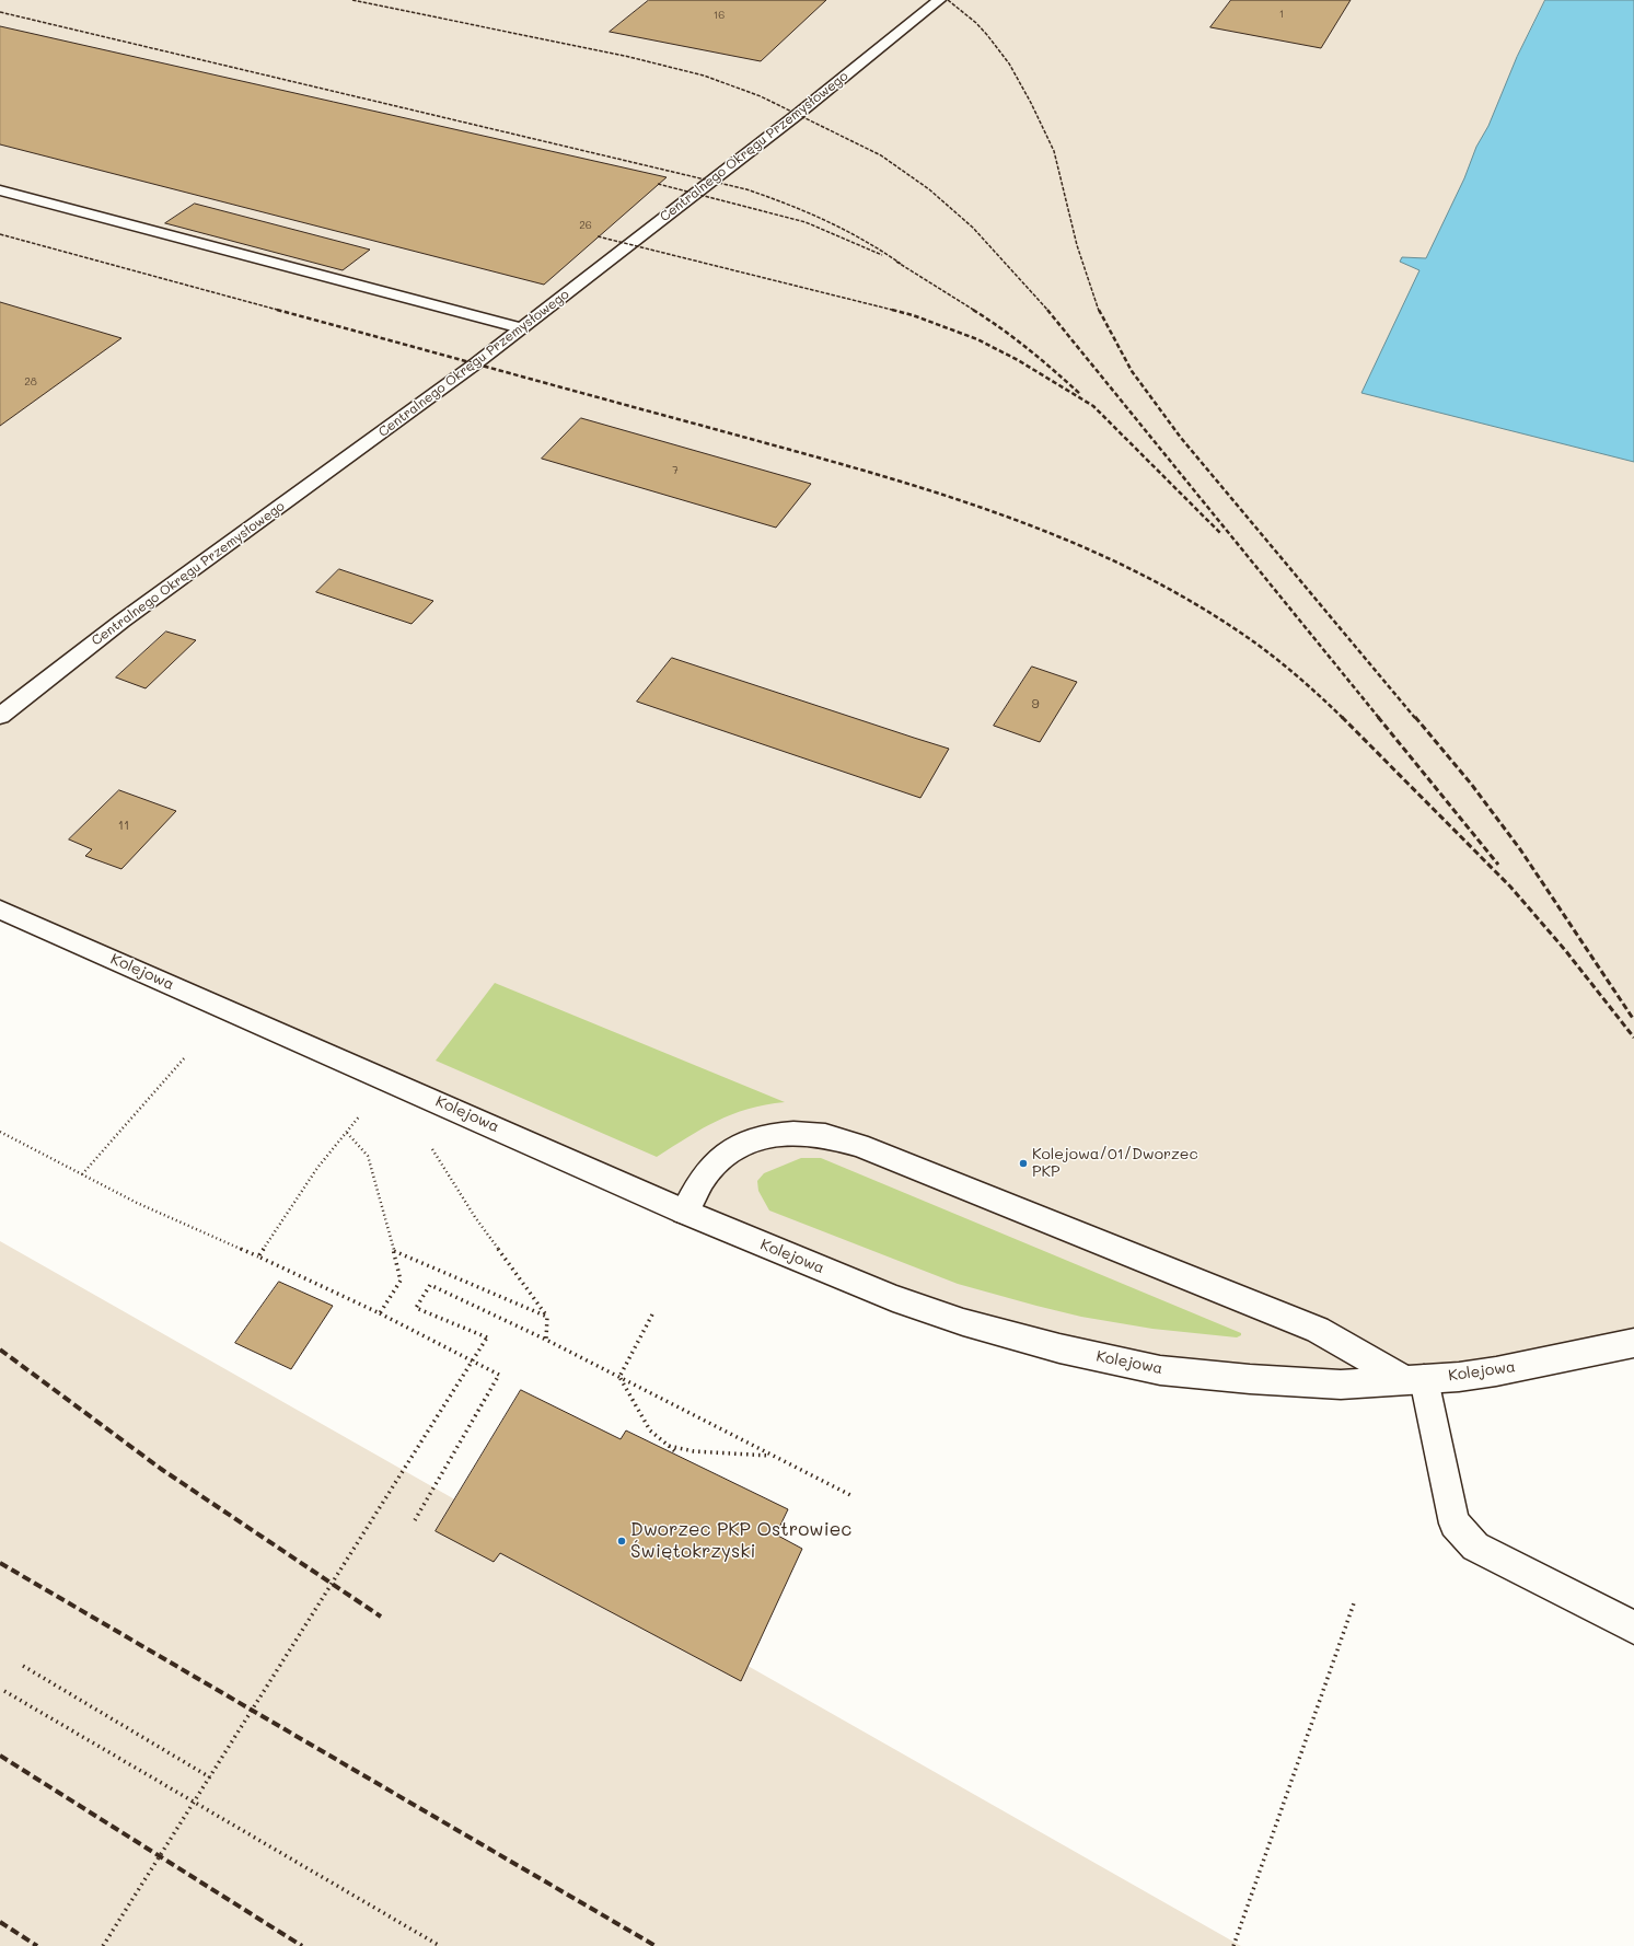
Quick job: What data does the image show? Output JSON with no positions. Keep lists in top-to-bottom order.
{
  "streets": {
    "street": ["Centralnego Okręgu Przemysłowego", "Kolejowa"]
  },
  "places": ["Kolejowa/01/Dworzec PKP", "Dworzec PKP Ostrowiec Świętokrzyski"],
  "house_numbers": [
    "1",
    "16",
    "26",
    "28",
    "7",
    "9",
    "11"
  ]
}
